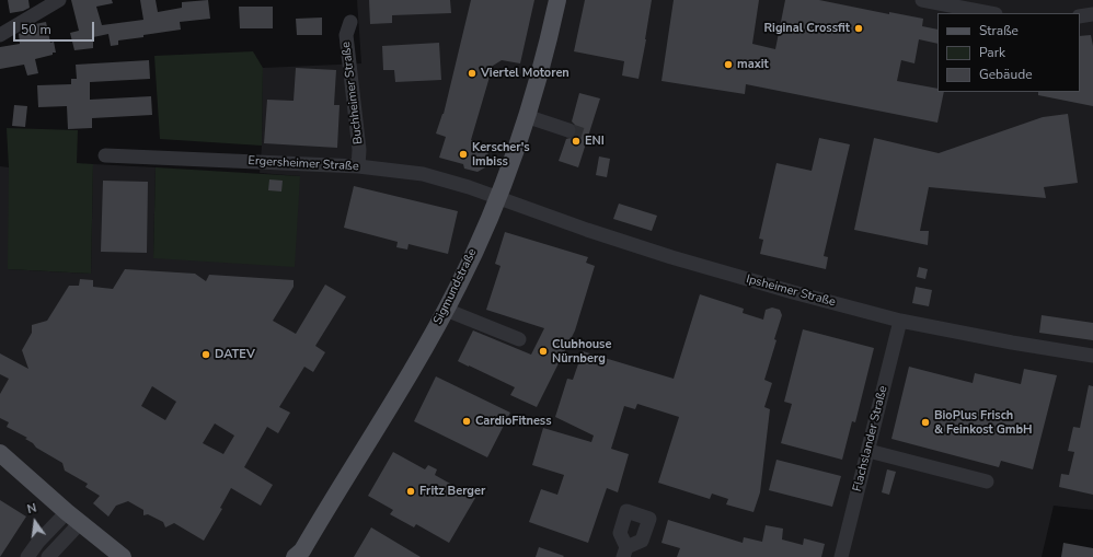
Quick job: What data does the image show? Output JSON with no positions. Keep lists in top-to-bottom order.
{
  "streets": {
    "main road": ["Sigmundstraße"],
    "street": [
      "Buchheimer Straße",
      "Ergersheimer Straße",
      "Ipsheimer Straße",
      "Flachslander Straße"
    ]
  },
  "crossings": [
    ["Buchheimer Straße", "Ergersheimer Straße"],
    ["Ergersheimer Straße", "Sigmundstraße"],
    ["Ergersheimer Straße", "Ipsheimer Straße"],
    ["Sigmundstraße", "Ipsheimer Straße"],
    ["Ipsheimer Straße", "Flachslander Straße"]
  ],
  "places": [
    "Riginal Crossfit",
    "maxit",
    "Viertel Motoren",
    "ENI",
    "Kerscher's Imbiss",
    "Clubhouse Nürnberg",
    "DATEV",
    "CardioFitness",
    "BioPlus Frisch & Feinkost GmbH",
    "Fritz Berger"
  ],
  "legend": ["Straße", "Park", "Gebäude"],
  "scale_bar": "50 m",
  "north": "top"
}
